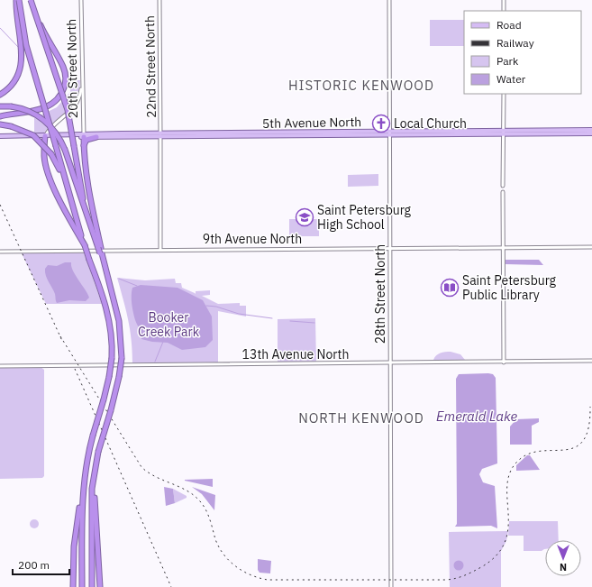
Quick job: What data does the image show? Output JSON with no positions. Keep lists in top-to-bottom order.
{
  "streets": {
    "main road": ["5th Avenue North"],
    "street": [
      "22nd Street North",
      "20th Street North",
      "9th Avenue North",
      "28th Street North",
      "13th Avenue North"
    ]
  },
  "crossings": [
    ["22nd Street North", "5th Avenue North"],
    ["22nd Street North", "9th Avenue North"],
    ["20th Street North", "5th Avenue North"],
    ["5th Avenue North", "28th Street North"],
    ["9th Avenue North", "28th Street North"],
    ["28th Street North", "13th Avenue North"]
  ],
  "districts": ["HISTORIC KENWOOD", "NORTH KENWOOD"],
  "water": ["Emerald Lake"],
  "parks": ["Booker Creek Park"],
  "places": {
    "church": ["Local Church"],
    "school or university": ["Saint Petersburg High School"],
    "library": ["Saint Petersburg Public Library"]
  },
  "legend": [
    "Road",
    "Railway",
    "Park",
    "Water"
  ],
  "scale_bar": "200 m",
  "north": "bottom"
}
